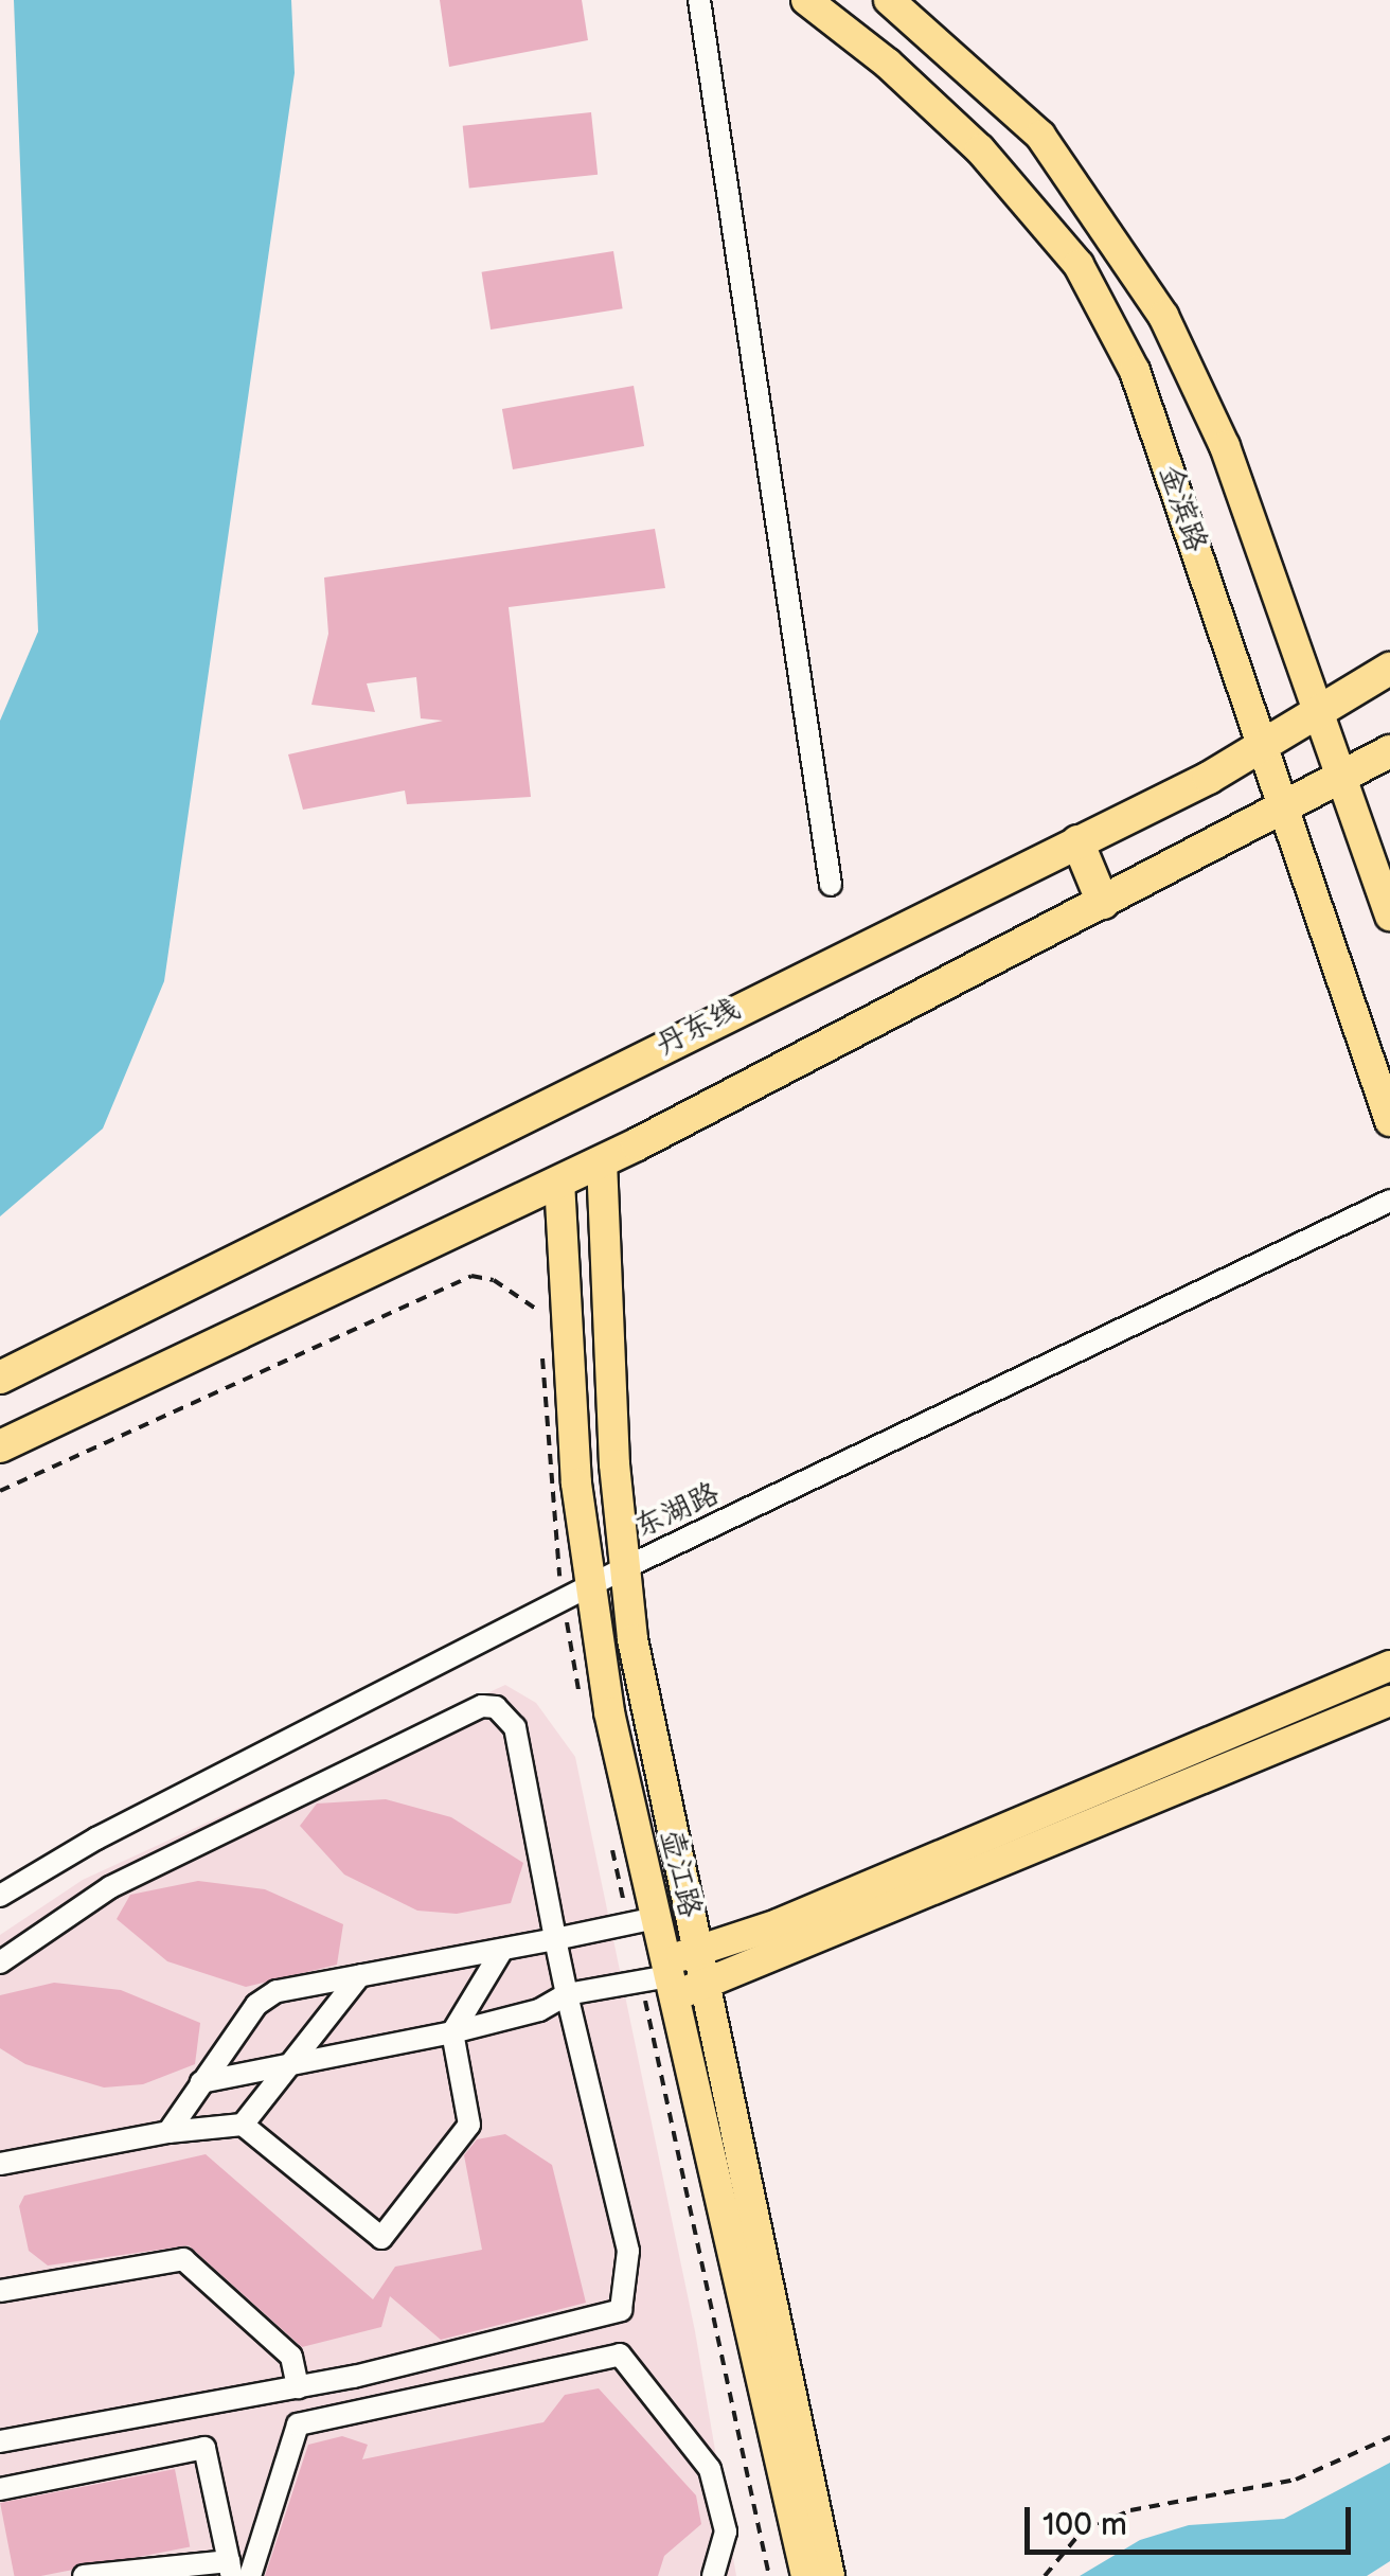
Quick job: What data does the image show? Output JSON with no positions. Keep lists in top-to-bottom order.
{
  "streets": {
    "highway": ["丹东线"],
    "main road": ["金滨路", "壶江路"],
    "street": ["东湖路"]
  },
  "crossings": [
    ["金滨路", "丹东线"],
    ["东湖路", "壶江路"]
  ],
  "scale_bar": "100 m"
}
